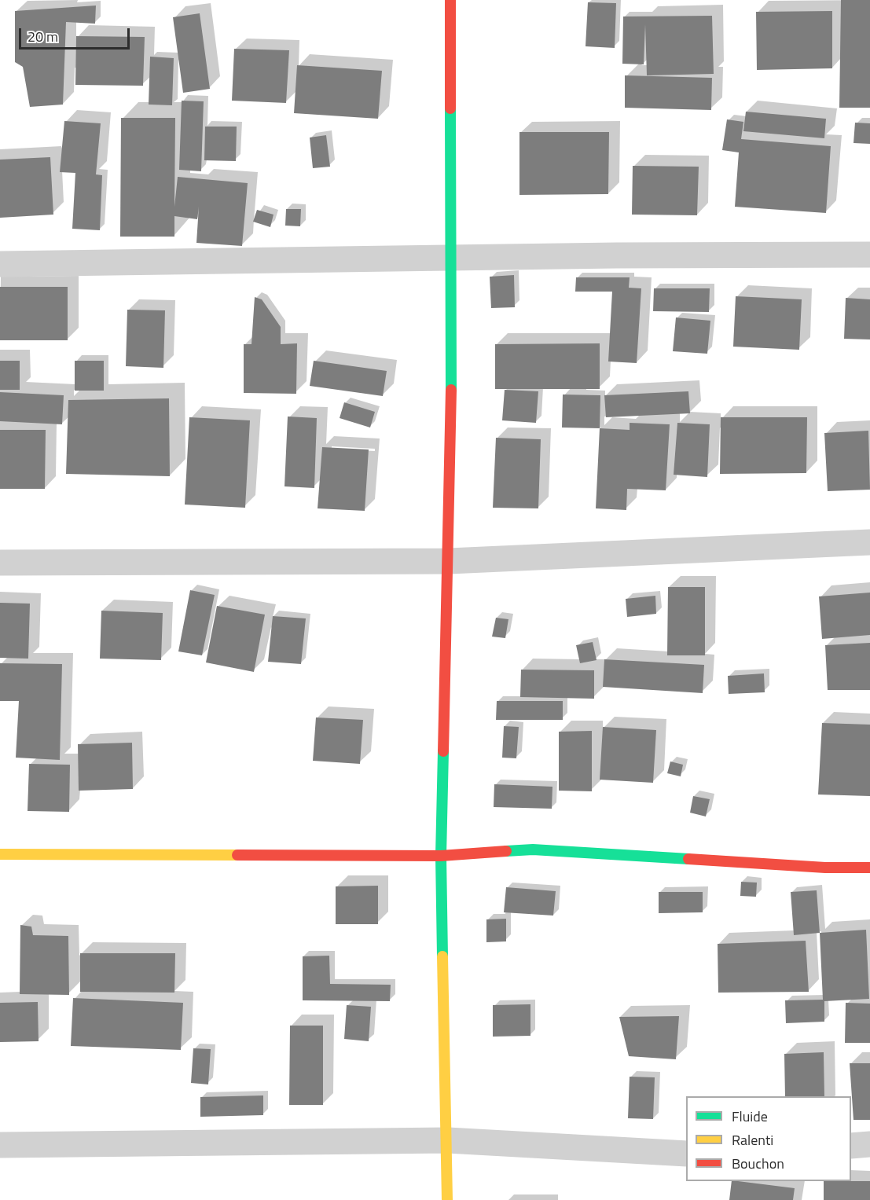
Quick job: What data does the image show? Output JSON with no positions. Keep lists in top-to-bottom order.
{
  "legend": ["Fluide", "Ralenti", "Bouchon"],
  "scale_bar": "20 m"
}
